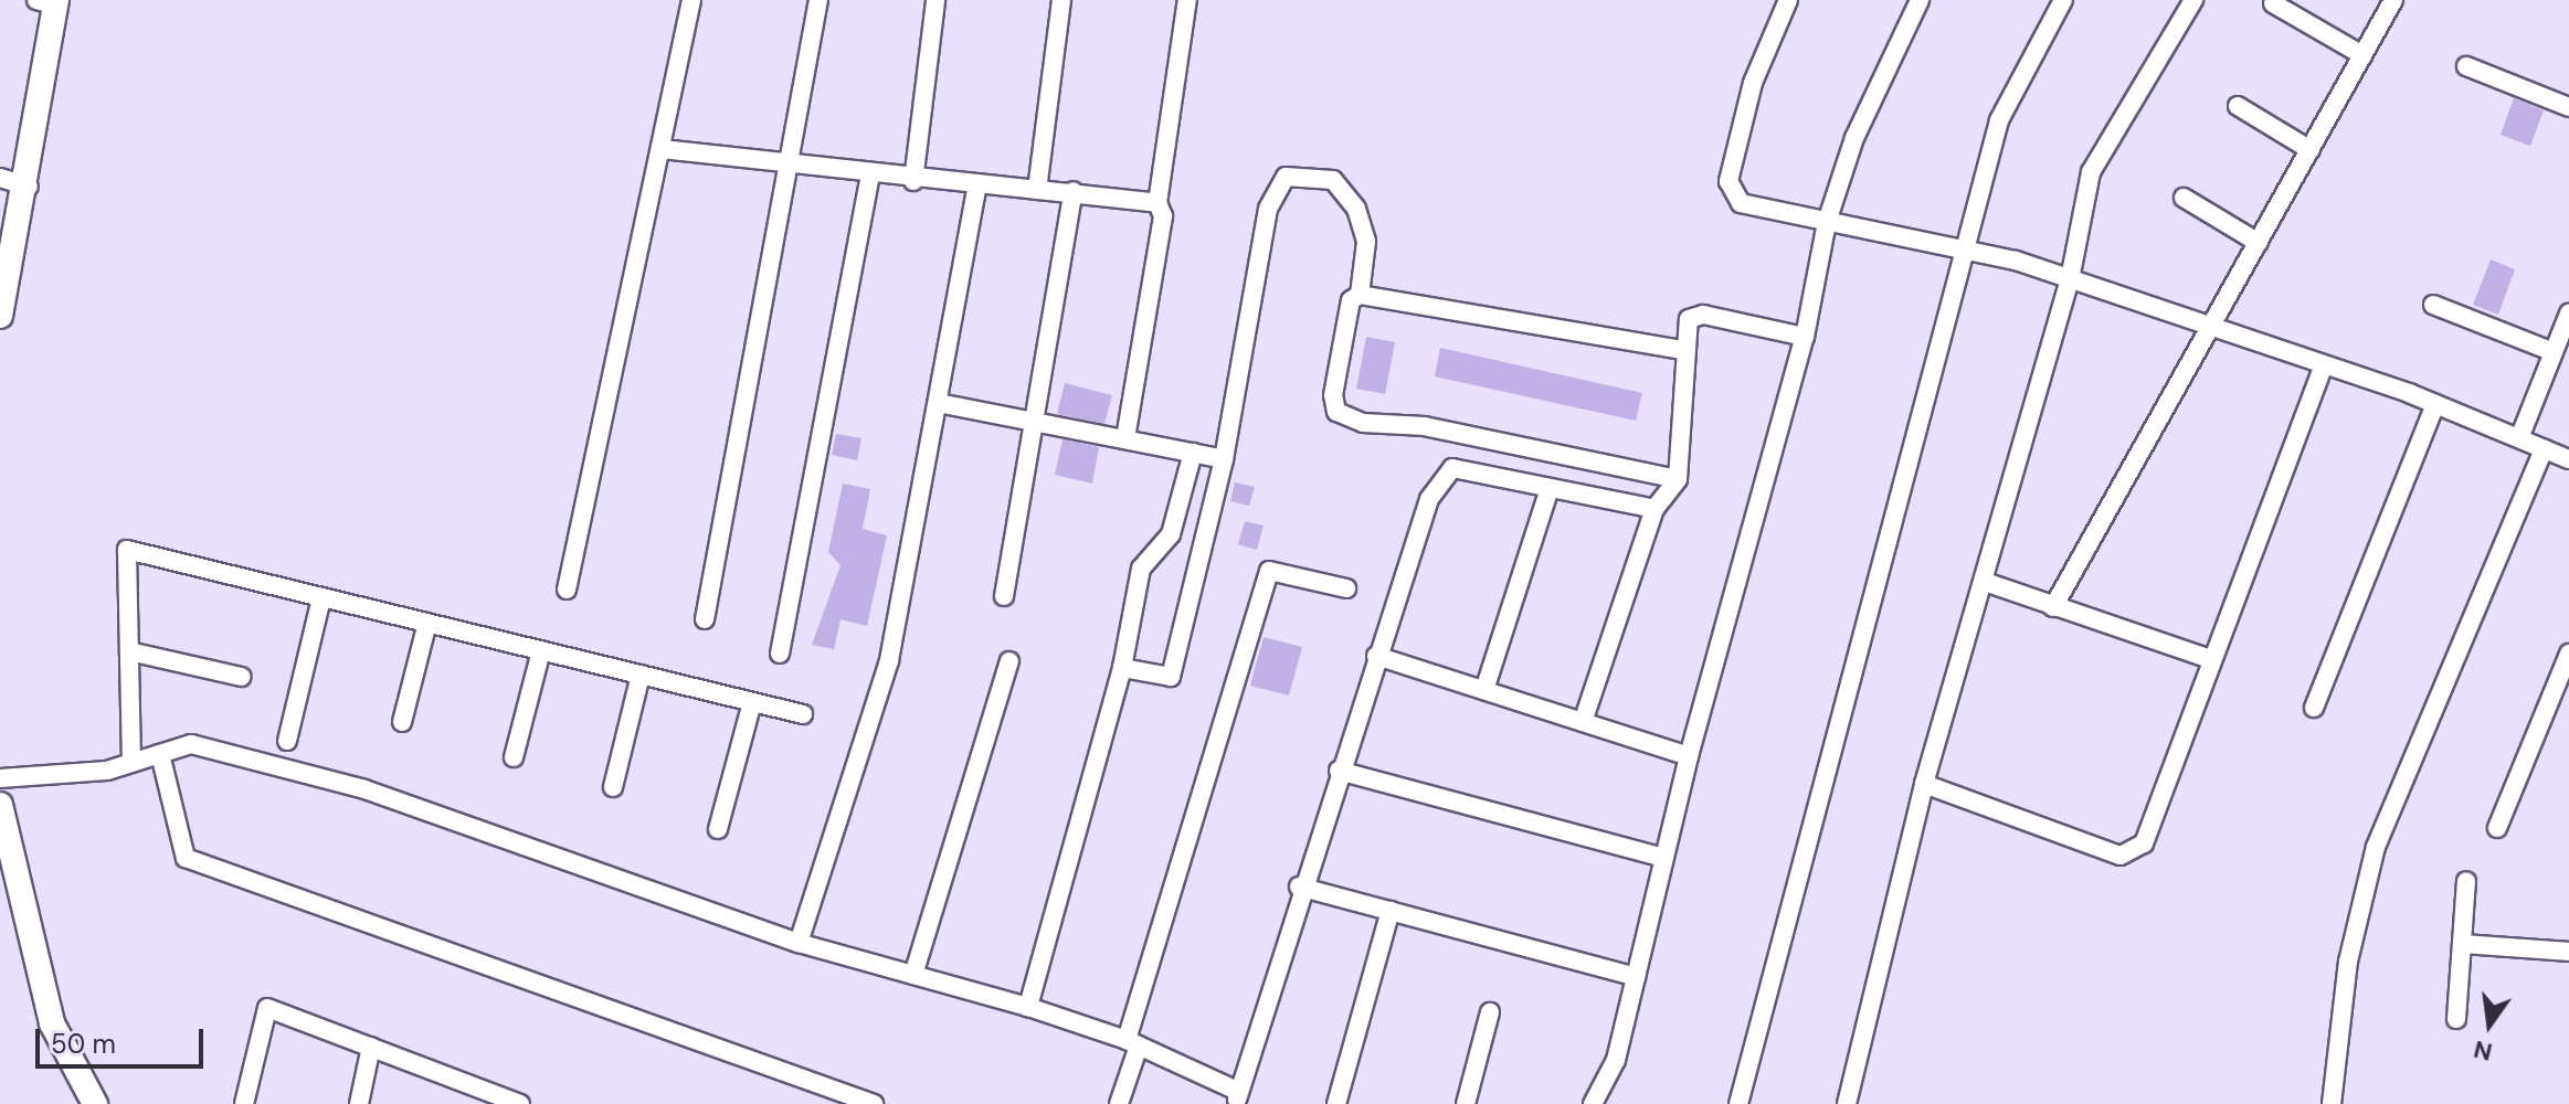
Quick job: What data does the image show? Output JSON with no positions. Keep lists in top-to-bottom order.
{
  "scale_bar": "50 m",
  "north": "bottom"
}
